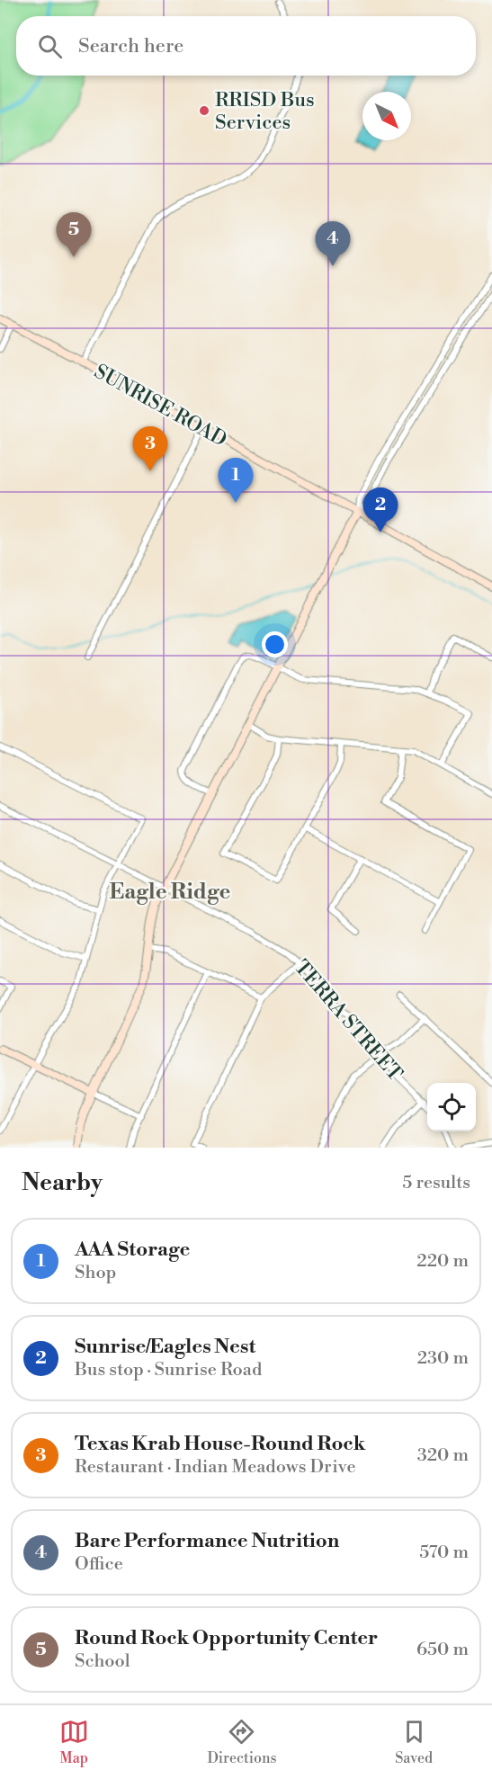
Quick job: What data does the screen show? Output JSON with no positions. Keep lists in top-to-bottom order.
{
  "streets": {
    "street": ["SUNRISE ROAD", "TERRA STREET"]
  },
  "districts": ["Eagle Ridge"],
  "places": ["RRISD Bus Services"],
  "north": "bottom right",
  "page": {
    "search": "Search here",
    "pins": [
      "5",
      "4",
      "3",
      "1",
      "2"
    ],
    "heading": ["Nearby", "5 results"],
    "list": [
      {
        "mark": "1",
        "name": "AAA Storage",
        "note": "Shop",
        "value": "220 m"
      },
      {
        "mark": "2",
        "name": "Sunrise/Eagles Nest",
        "note": "Bus stop · Sunrise Road",
        "value": "230 m"
      },
      {
        "mark": "3",
        "name": "Texas Krab House-Round Rock",
        "note": "Restaurant · Indian Meadows Drive",
        "value": "320 m"
      },
      {
        "mark": "4",
        "name": "Bare Performance Nutrition",
        "note": "Office",
        "value": "570 m"
      },
      {
        "mark": "5",
        "name": "Round Rock Opportunity Center",
        "note": "School",
        "value": "650 m"
      }
    ],
    "nav": ["Map", "Directions", "Saved"]
  }
}
